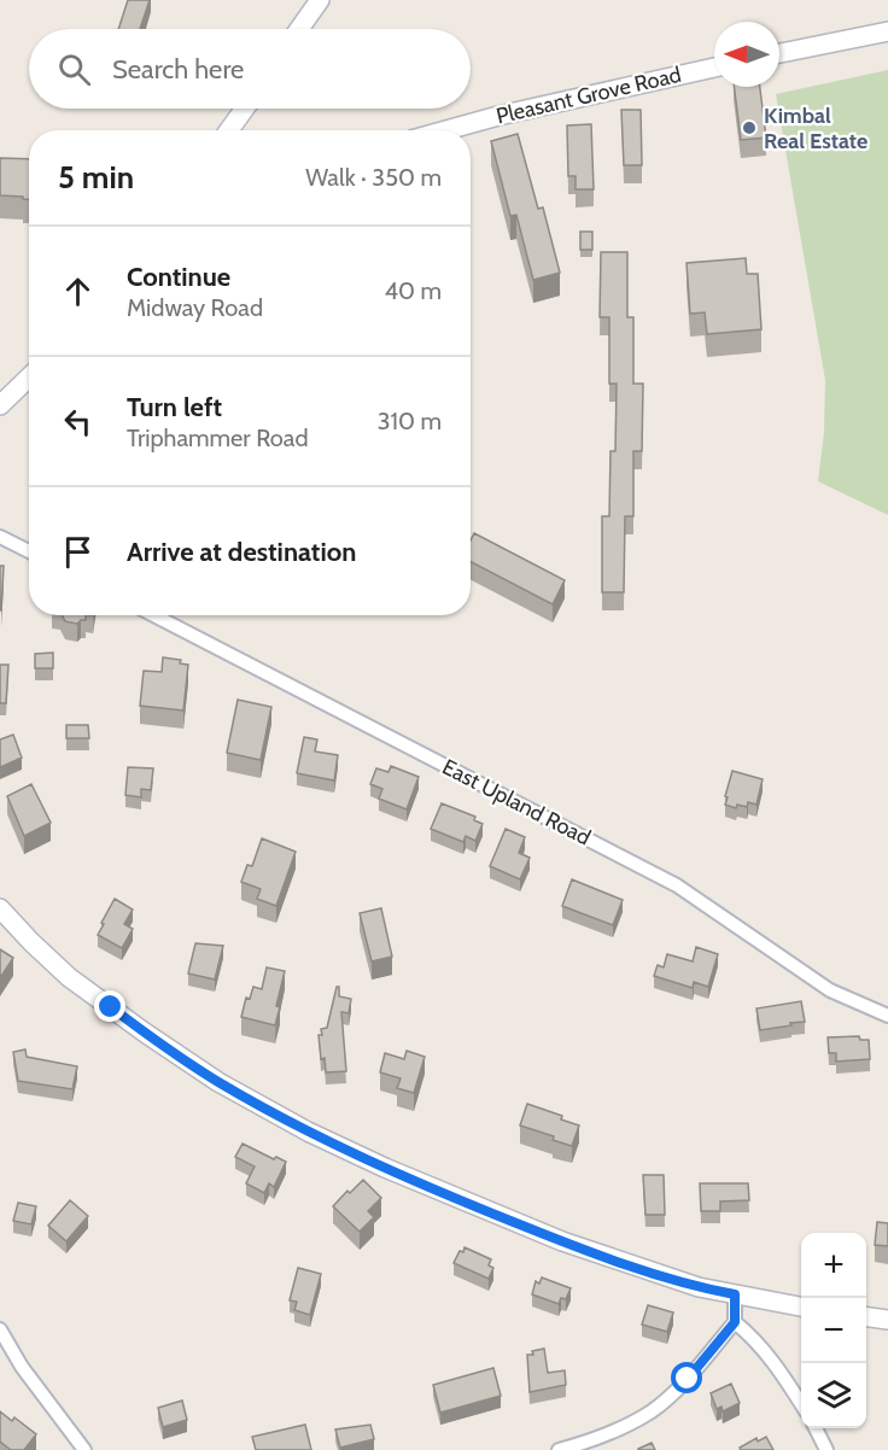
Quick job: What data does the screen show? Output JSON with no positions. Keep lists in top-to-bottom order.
{
  "streets": {
    "street": ["Pleasant Grove Road", "East Upland Road"]
  },
  "places": ["Kimbal Real Estate"],
  "north": "left",
  "page": {
    "search": "Search here",
    "heading": ["5 min", "Walk · 350 m"],
    "list": [
      ["Continue", "Midway Road", "40 m"],
      ["Turn left", "Triphammer Road", "310 m"],
      "Arrive at destination"
    ],
    "map_buttons": ["+", "−"]
  }
}
